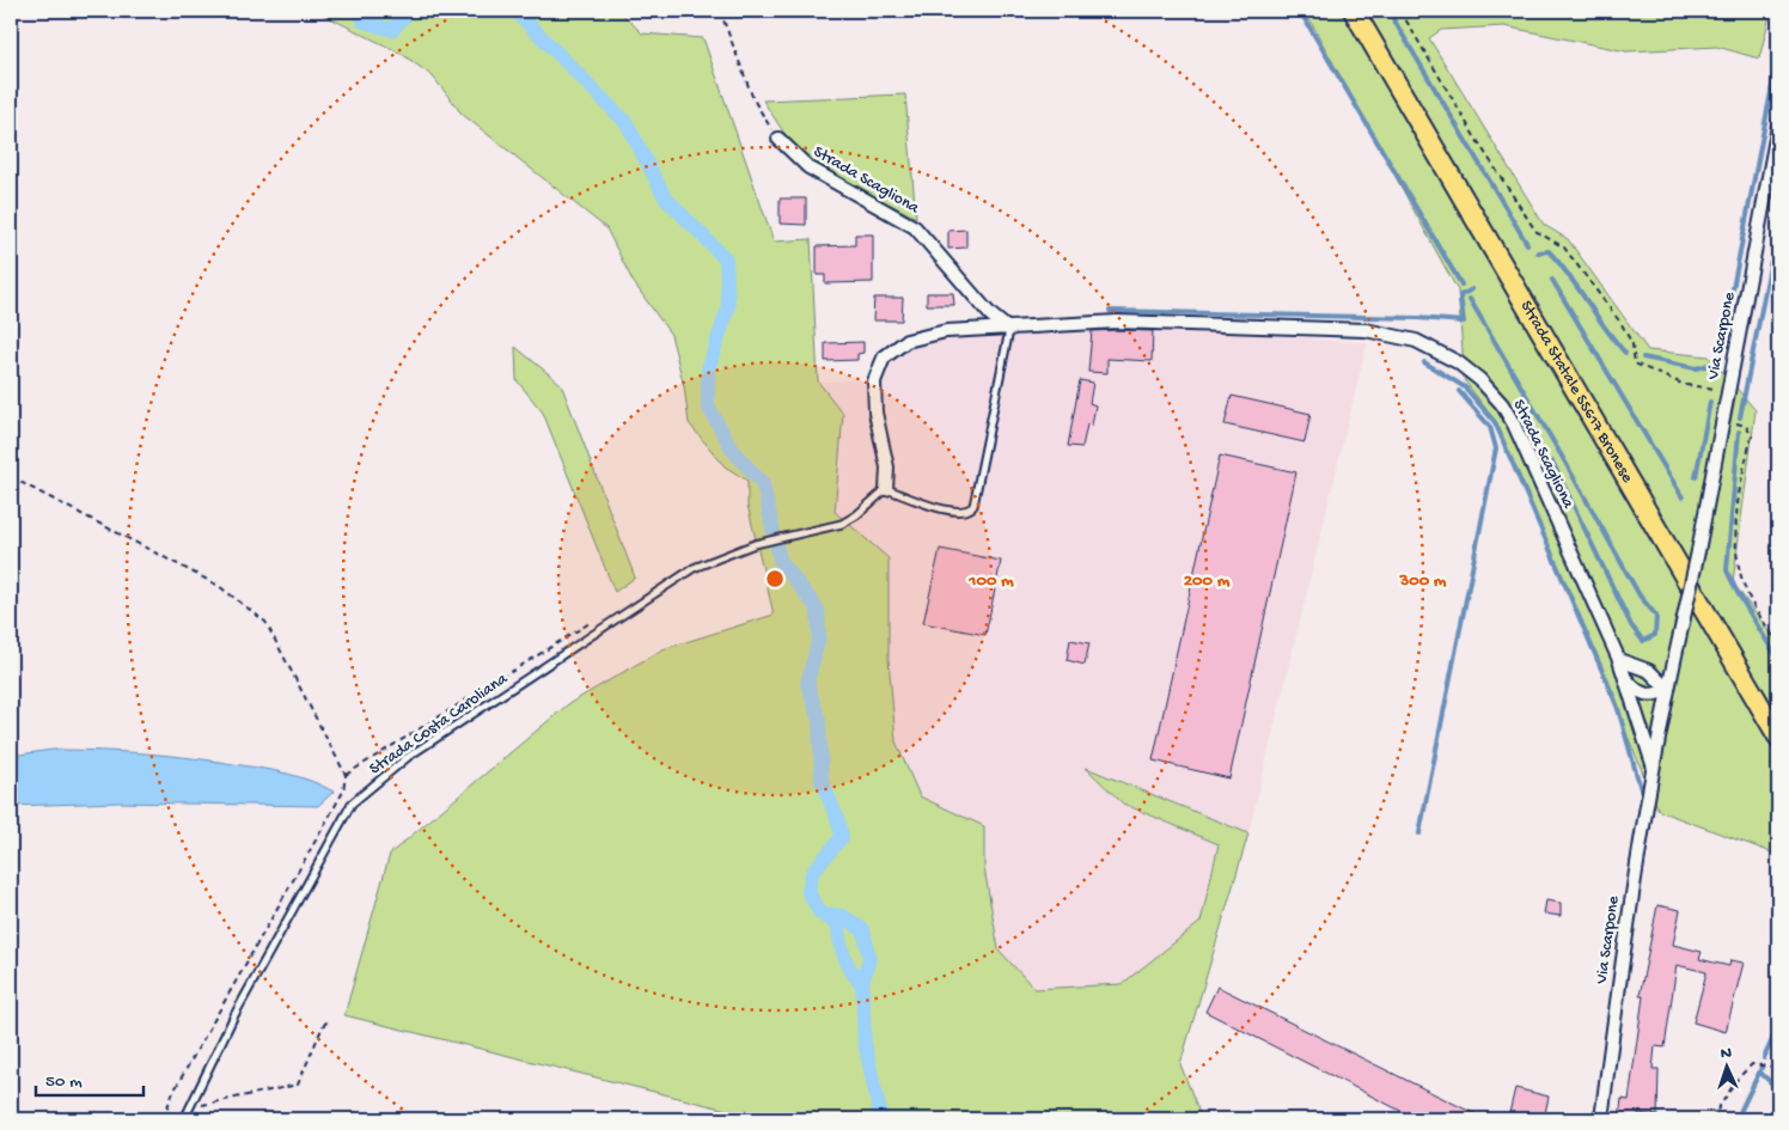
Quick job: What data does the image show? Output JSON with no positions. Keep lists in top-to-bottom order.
{
  "streets": {
    "main road": ["Strada Statale SS617 Bronese"],
    "street": ["Strada Scagliona", "Via Scarpone"],
    "lane": ["Strada Costa Caroliana"]
  },
  "crossings": [
    ["Strada Scagliona", "Via Scarpone"],
    ["Strada Scagliona", "Strada Costa Caroliana"]
  ],
  "scale_bar": "50 m",
  "north": "top",
  "rings": ["100 m", "200 m", "300 m"]
}
